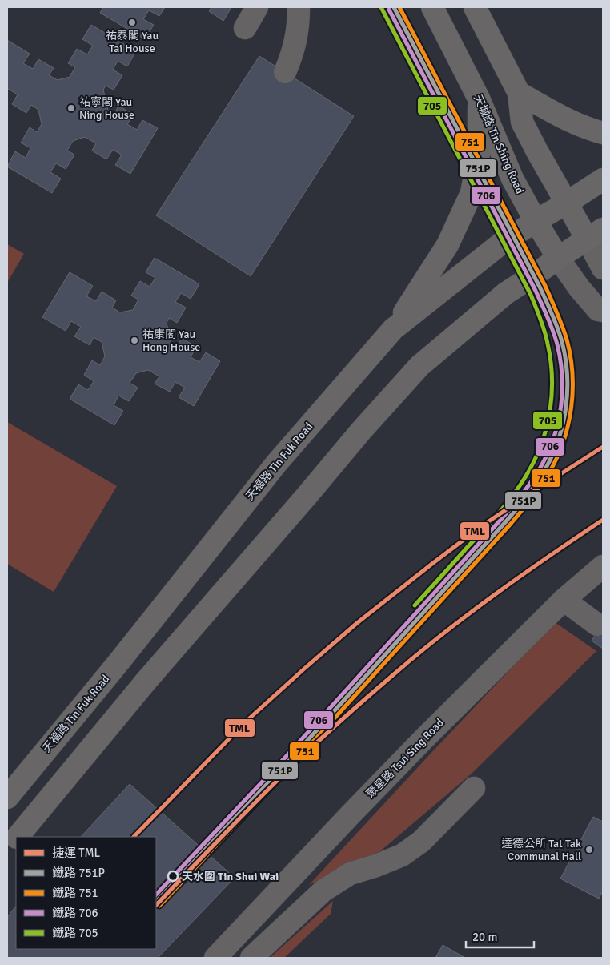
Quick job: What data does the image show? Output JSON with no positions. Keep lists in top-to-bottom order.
{
  "streets": {
    "main road": ["天城路 Tin Shing Road", "天福路 Tin Fuk Road"],
    "street": ["聚星路 Tsui Sing Road"]
  },
  "crossings": [
    ["天城路 Tin Shing Road", "天福路 Tin Fuk Road"]
  ],
  "places": [
    "祐泰閣 Yau Tai House",
    "祐寧閣 Yau Ning House",
    "祐康閣 Yau Hong House",
    "達德公所 Tat Tak Communal Hall",
    "天水圍 Tin Shui Wai"
  ],
  "lines": [
    "rail line 751P",
    "rail line 751",
    "rail line 705",
    "rail line 706",
    "metro line TML"
  ],
  "legend": [
    "捷運 TML",
    "鐵路 751P",
    "鐵路 751",
    "鐵路 706",
    "鐵路 705"
  ],
  "scale_bar": "20 m"
}
